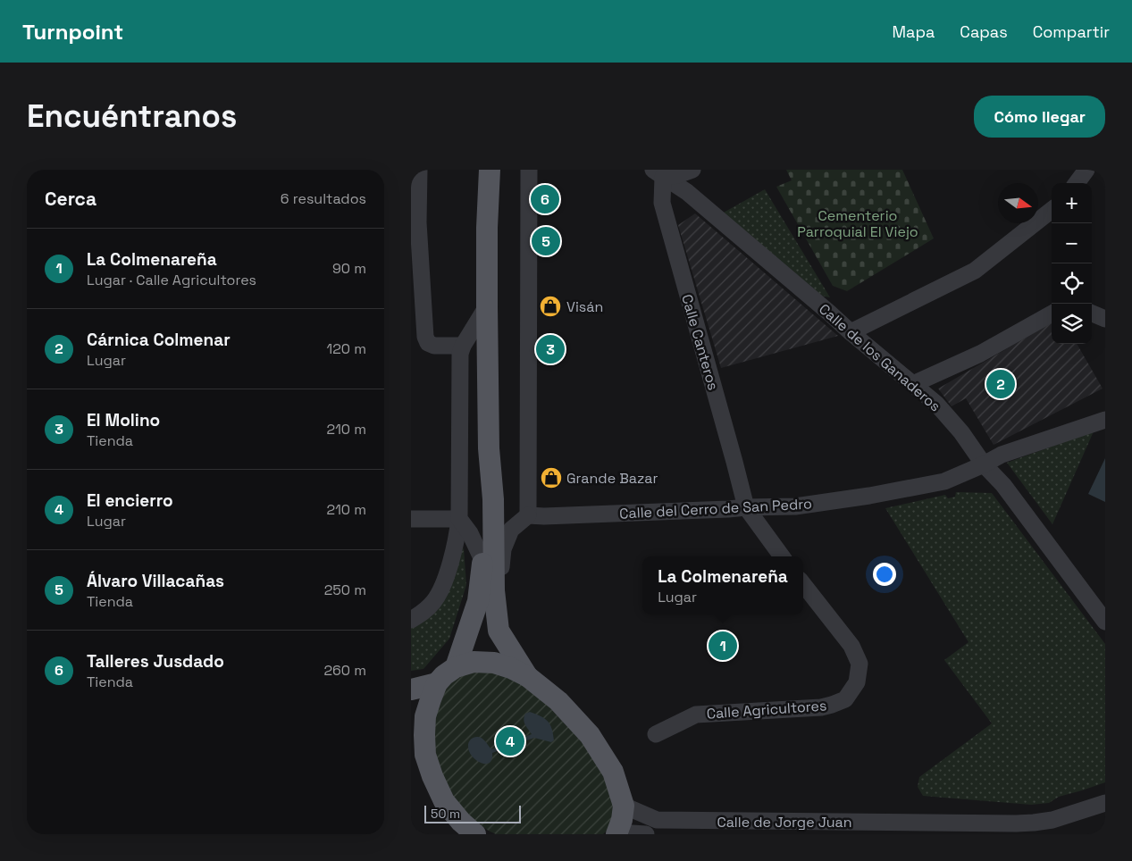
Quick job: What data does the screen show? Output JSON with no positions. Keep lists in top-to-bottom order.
{
  "streets": {
    "street": [
      "Calle Canteros",
      "Calle de los Ganaderos",
      "Calle del Cerro de San Pedro",
      "Calle Agricultores",
      "Calle de Jorge Juan"
    ]
  },
  "crossings": [
    ["Calle Canteros", "Calle de los Ganaderos"],
    ["Calle Canteros", "Calle del Cerro de San Pedro"],
    ["Calle de los Ganaderos", "Calle del Cerro de San Pedro"]
  ],
  "parks": ["Cementerio Parroquial El Viejo"],
  "places": {
    "shop": ["Visán", "Grande Bazar"]
  },
  "scale_bar": "50 m",
  "north": "right",
  "page": {
    "header": "Turnpoint",
    "nav": ["Mapa", "Capas", "Compartir"],
    "buttons": "Cómo llegar",
    "title": "Encuéntranos",
    "heading": ["Cerca", "6 resultados"],
    "map_buttons": ["+", "−"],
    "pins": [
      "6",
      "5",
      "3",
      "2",
      "1",
      "4"
    ],
    "list": [
      {
        "mark": "1",
        "name": "La Colmenareña",
        "note": "Lugar · Calle Agricultores",
        "value": "90 m"
      },
      {
        "mark": "2",
        "name": "Cárnica Colmenar",
        "note": "Lugar",
        "value": "120 m"
      },
      {
        "mark": "3",
        "name": "El Molino",
        "note": "Tienda",
        "value": "210 m"
      },
      {
        "mark": "4",
        "name": "El encierro",
        "note": "Lugar",
        "value": "210 m"
      },
      {
        "mark": "5",
        "name": "Álvaro Villacañas",
        "note": "Tienda",
        "value": "250 m"
      },
      {
        "mark": "6",
        "name": "Talleres Jusdado",
        "note": "Tienda",
        "value": "260 m"
      }
    ],
    "popup": ["La Colmenareña", "Lugar"],
    "scale": "50 m"
  }
}
